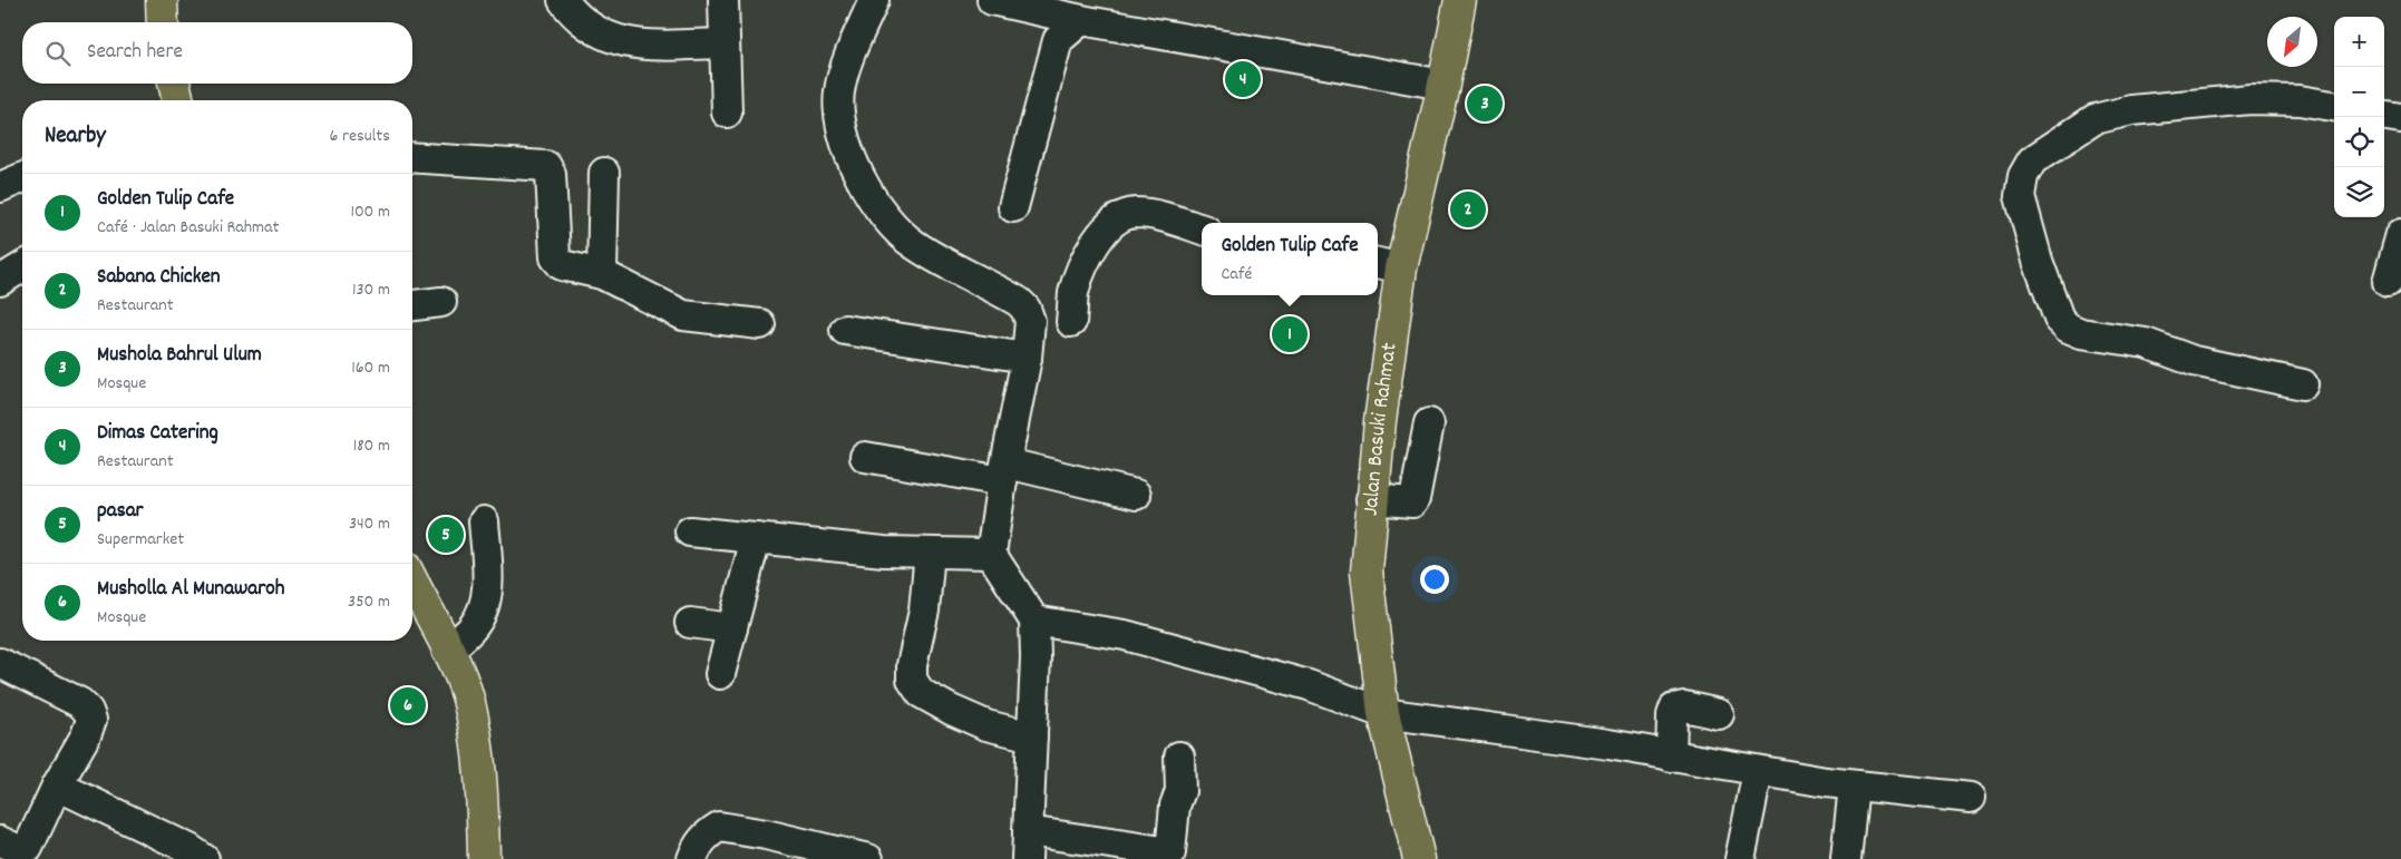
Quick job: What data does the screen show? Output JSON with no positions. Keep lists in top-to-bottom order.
{
  "streets": {
    "main road": ["Jalan Basuki Rahmat"]
  },
  "north": "bottom left",
  "page": {
    "map_buttons": ["+", "−"],
    "search": "Search here",
    "pins": [
      "4",
      "3",
      "2",
      "1",
      "5",
      "6"
    ],
    "heading": ["Nearby", "6 results"],
    "list": [
      {
        "mark": "1",
        "name": "Golden Tulip Cafe",
        "note": "Café · Jalan Basuki Rahmat",
        "value": "100 m"
      },
      {
        "mark": "2",
        "name": "Sabana Chicken",
        "note": "Restaurant",
        "value": "130 m"
      },
      {
        "mark": "3",
        "name": "Mushola Bahrul Ulum",
        "note": "Mosque",
        "value": "160 m"
      },
      {
        "mark": "4",
        "name": "Dimas Catering",
        "note": "Restaurant",
        "value": "180 m"
      },
      {
        "mark": "5",
        "name": "pasar",
        "note": "Supermarket",
        "value": "340 m"
      },
      {
        "mark": "6",
        "name": "Musholla Al Munawaroh",
        "note": "Mosque",
        "value": "350 m"
      }
    ],
    "popup": ["Golden Tulip Cafe", "Café"]
  }
}
